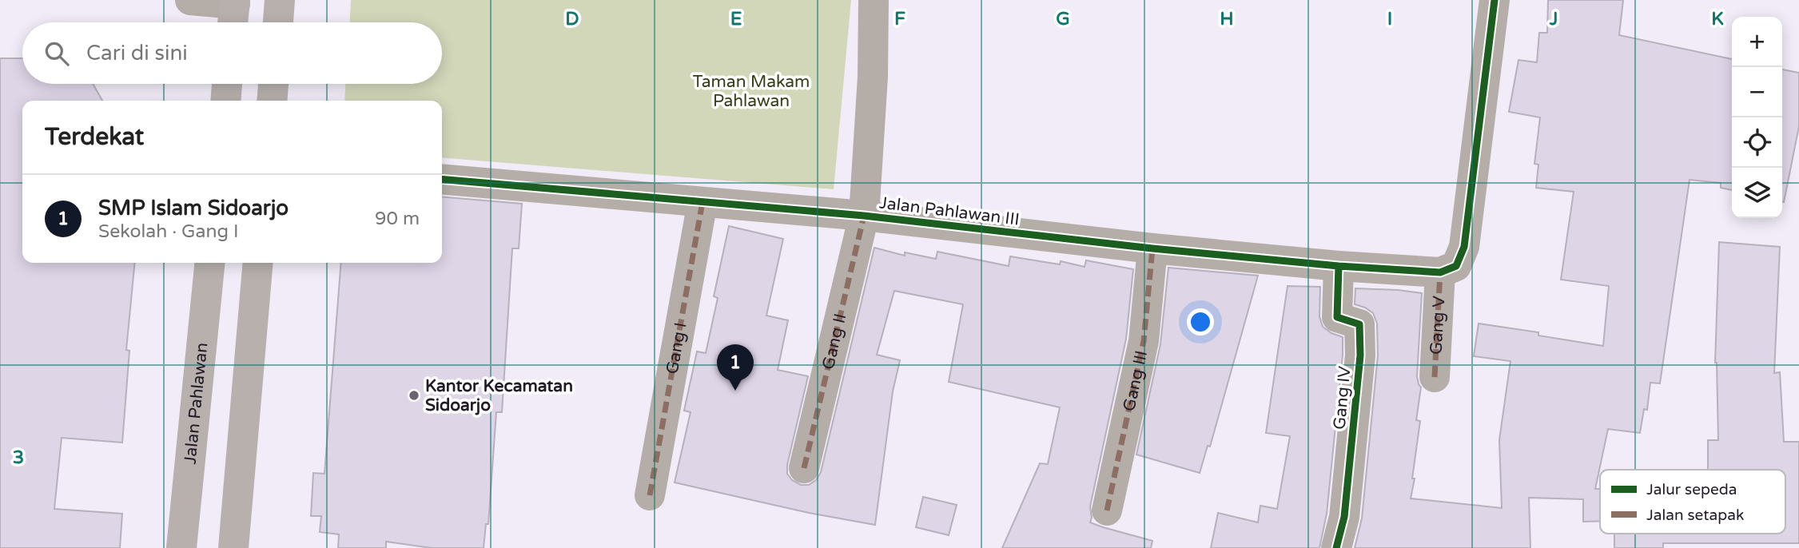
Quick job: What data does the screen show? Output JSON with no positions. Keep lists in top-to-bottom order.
{
  "streets": {
    "main road": ["Jalan Pahlawan"],
    "street": [
      "Jalan Pahlawan III",
      "Gang V",
      "Gang II",
      "Gang I",
      "Gang III",
      "Gang IV"
    ]
  },
  "crossings": [
    ["Jalan Pahlawan III", "Gang V"],
    ["Jalan Pahlawan III", "Gang II"],
    ["Jalan Pahlawan III", "Gang I"],
    ["Jalan Pahlawan III", "Gang III"],
    ["Jalan Pahlawan III", "Gang IV"]
  ],
  "parks": ["Taman Makam Pahlawan"],
  "places": ["Kantor Kecamatan Sidoarjo"],
  "legend": ["Jalur sepeda", "Jalan setapak"],
  "page": {
    "map_buttons": ["+", "−"],
    "search": "Cari di sini",
    "heading": "Terdekat",
    "list": [
      {
        "mark": "1",
        "name": "SMP Islam Sidoarjo",
        "note": "Sekolah · Gang I",
        "value": "90 m"
      }
    ],
    "pins": "1"
  },
  "grid": {
    "columns": [
      "D",
      "E",
      "F",
      "G",
      "H",
      "I",
      "J",
      "K"
    ],
    "rows": ["3"]
  }
}
